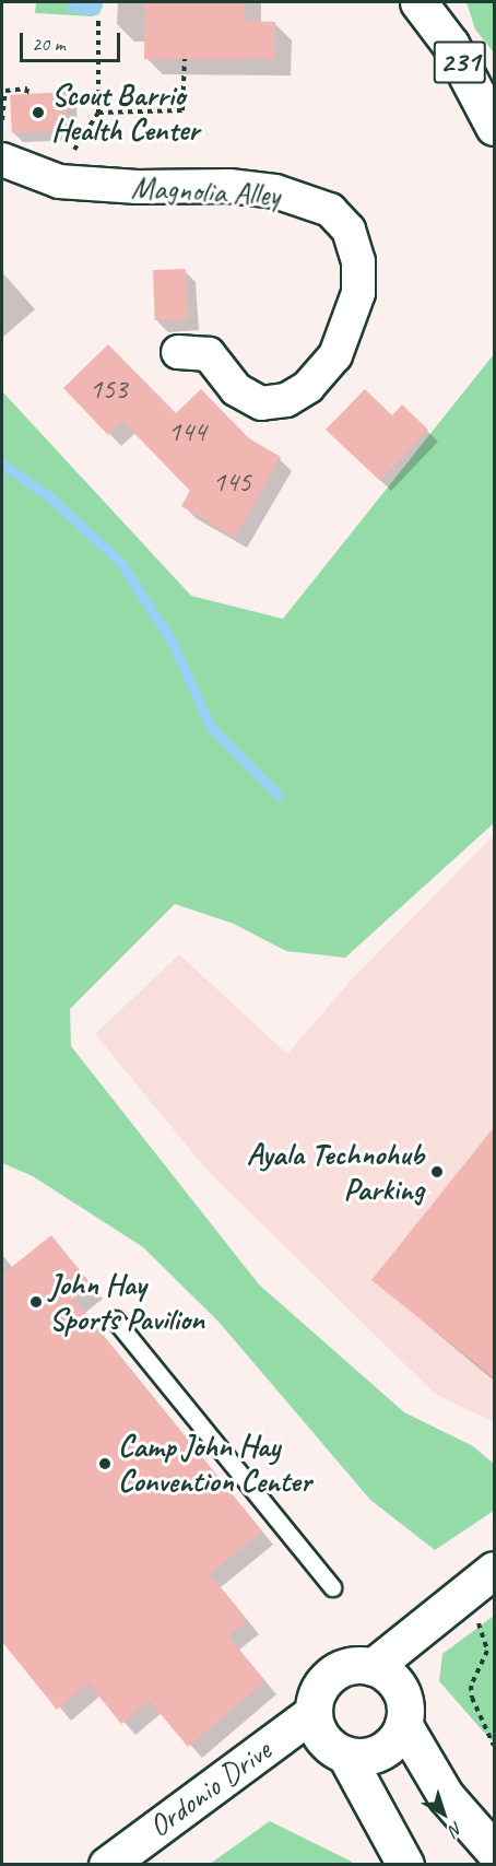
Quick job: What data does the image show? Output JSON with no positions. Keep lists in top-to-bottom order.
{
  "streets": {
    "street": ["231", "Magnolia Alley", "Ordonio Drive"]
  },
  "places": [
    "Scout Barrio Health Center",
    "Ayala Technohub Parking",
    "John Hay Sports Pavilion",
    "Camp John Hay Convention Center"
  ],
  "house_numbers": ["153", "144", "145"],
  "scale_bar": "20 m",
  "north": "bottom right"
}
